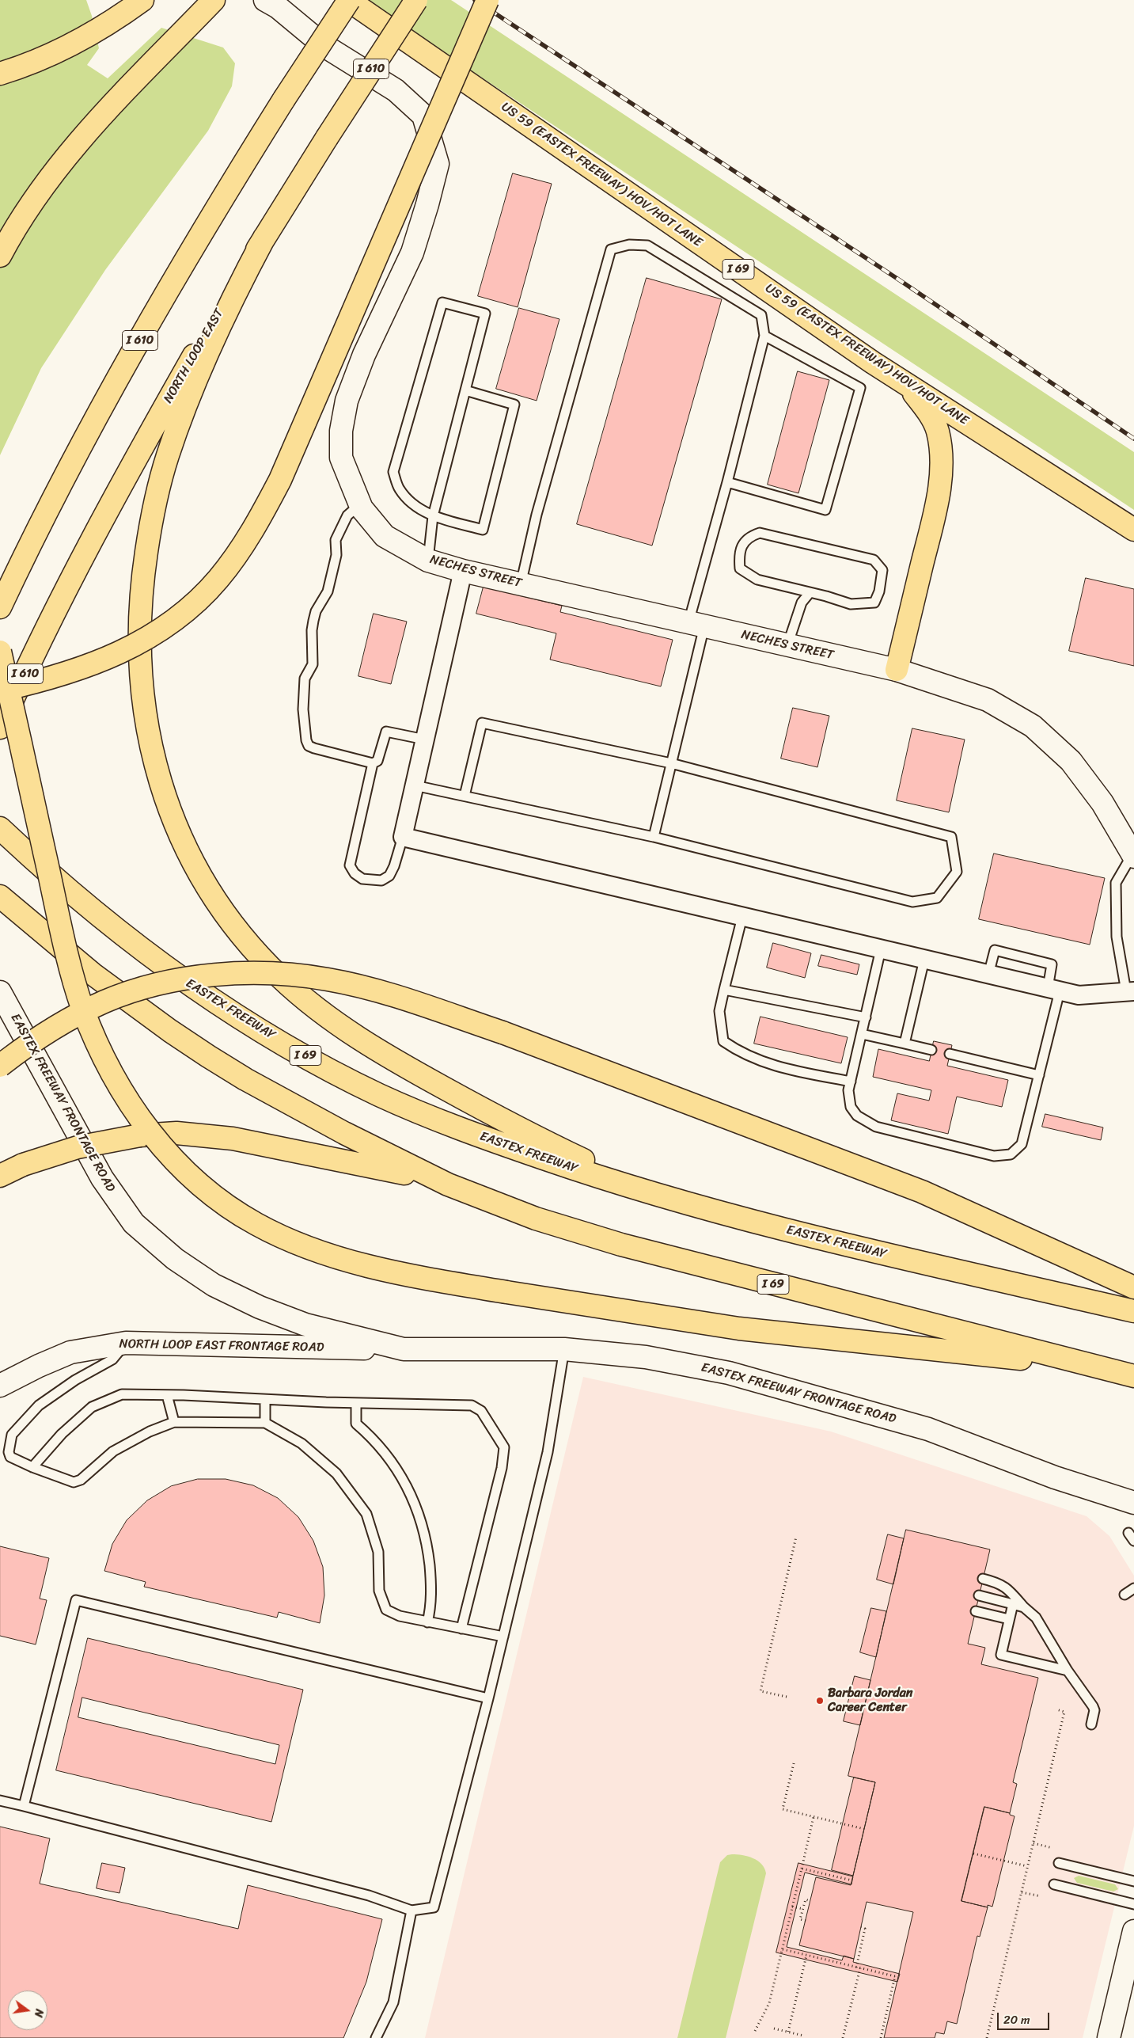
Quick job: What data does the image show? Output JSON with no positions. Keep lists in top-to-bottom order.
{
  "streets": {
    "highway": [
      "I 610",
      "US 59 (EASTEX FREEWAY) HOV/HOT LANE",
      "I 69",
      "NORTH LOOP EAST",
      "EASTEX FREEWAY"
    ],
    "main road": ["NECHES STREET", "EASTEX FREEWAY FRONTAGE ROAD", "NORTH LOOP EAST FRONTAGE ROAD"]
  },
  "crossings": [
    ["I 610", "US 59 (EASTEX FREEWAY) HOV/HOT LANE"],
    ["EASTEX FREEWAY FRONTAGE ROAD", "NORTH LOOP EAST FRONTAGE ROAD"]
  ],
  "places": ["Barbara Jordan Career Center"],
  "scale_bar": "20 m",
  "north": "right"
}
